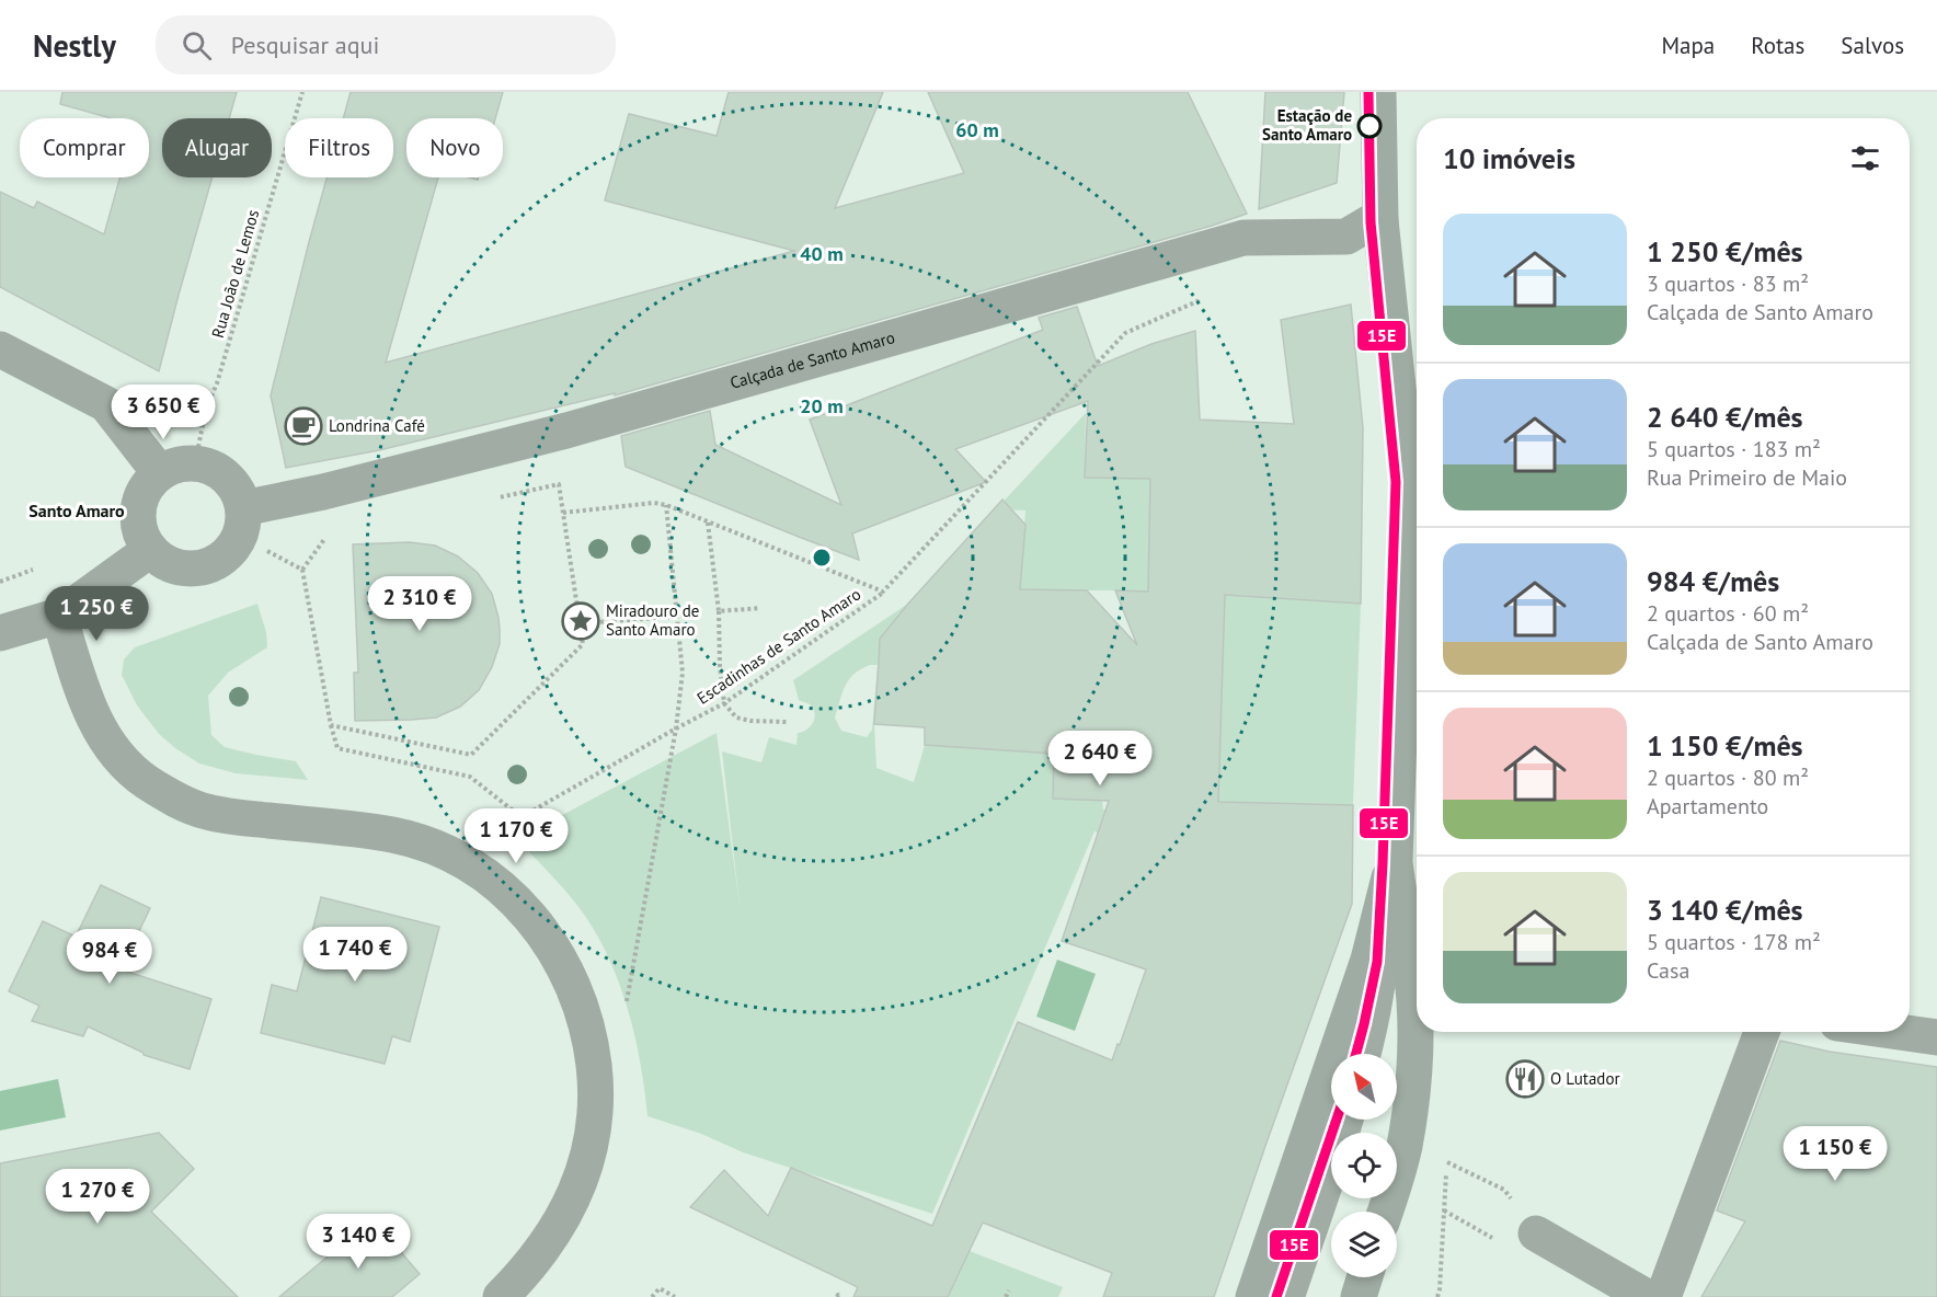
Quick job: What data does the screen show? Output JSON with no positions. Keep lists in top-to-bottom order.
{
  "streets": {
    "street": ["Calçada de Santo Amaro"],
    "path": ["Rua João de Lemos", "Escadinhas de Santo Amaro"]
  },
  "crossings": [
    ["Rua João de Lemos", "Calçada de Santo Amaro"]
  ],
  "districts": ["Santo Amaro"],
  "places": {
    "other": ["Estação de Santo Amaro"],
    "cafe": ["Londrina Café"],
    "place": ["Miradouro de Santo Amaro"],
    "restaurant": ["O Lutador"]
  },
  "lines": ["transit line 15E"],
  "north": "top left",
  "page": {
    "header": "Nestly",
    "search": "Pesquisar aqui",
    "nav": ["Mapa", "Rotas", "Salvos"],
    "chip": [
      "Comprar",
      "Alugar",
      "Filtros",
      "Novo"
    ],
    "heading": "10 imóveis",
    "list": [
      {
        "name": "1 250 €/mês",
        "note": "3 quartos · 83 m² · Calçada de Santo Amaro"
      },
      {
        "name": "2 640 €/mês",
        "note": "5 quartos · 183 m² · Rua Primeiro de Maio"
      },
      {
        "name": "984 €/mês",
        "note": "2 quartos · 60 m² · Calçada de Santo Amaro"
      },
      {
        "name": "1 150 €/mês",
        "note": "2 quartos · 80 m² · Apartamento"
      },
      {
        "name": "3 140 €/mês",
        "note": "5 quartos · 178 m² · Casa"
      }
    ],
    "price": [
      "3 650 €",
      "2 310 €",
      "1 250 €",
      "2 640 €",
      "1 170 €",
      "1 740 €",
      "984 €",
      "1 150 €",
      "1 270 €",
      "3 140 €"
    ]
  },
  "rings": ["60 m", "40 m", "20 m"]
}
